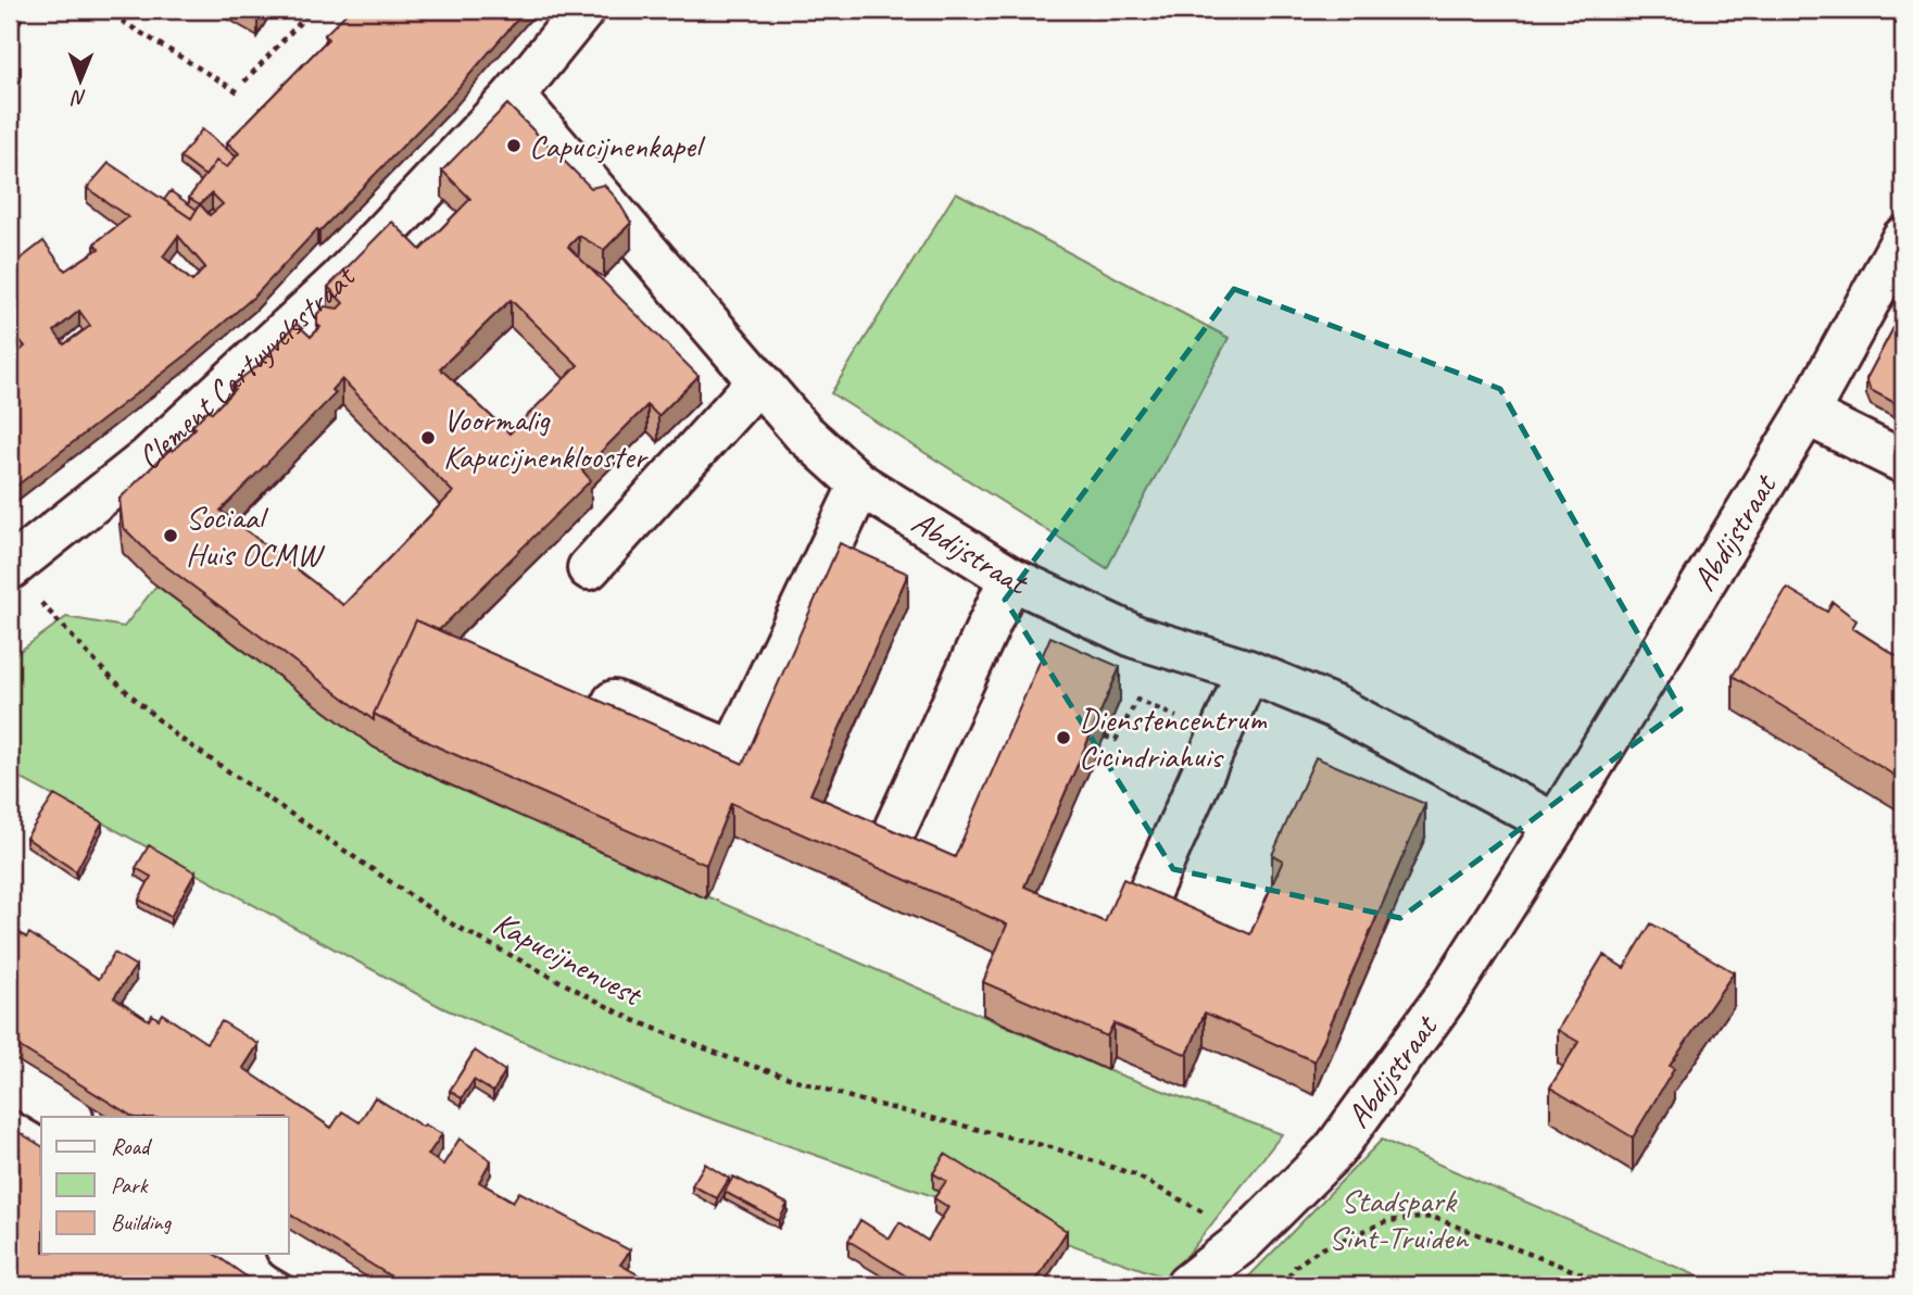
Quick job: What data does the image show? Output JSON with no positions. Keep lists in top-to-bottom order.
{
  "streets": {
    "street": ["Clement Cartuyvelsstraat", "Abdijstraat"],
    "path": ["Kapucijnenvest"]
  },
  "crossings": [
    ["Clement Cartuyvelsstraat", "Abdijstraat"],
    ["Clement Cartuyvelsstraat", "Kapucijnenvest"]
  ],
  "parks": ["Stadspark Sint-Truiden"],
  "places": [
    "Capucijnenkapel",
    "Voormalig Kapucijnenklooster",
    "Sociaal Huis OCMW",
    "Dienstencentrum Cicindriahuis"
  ],
  "legend": ["Road", "Park", "Building"],
  "north": "bottom"
}
